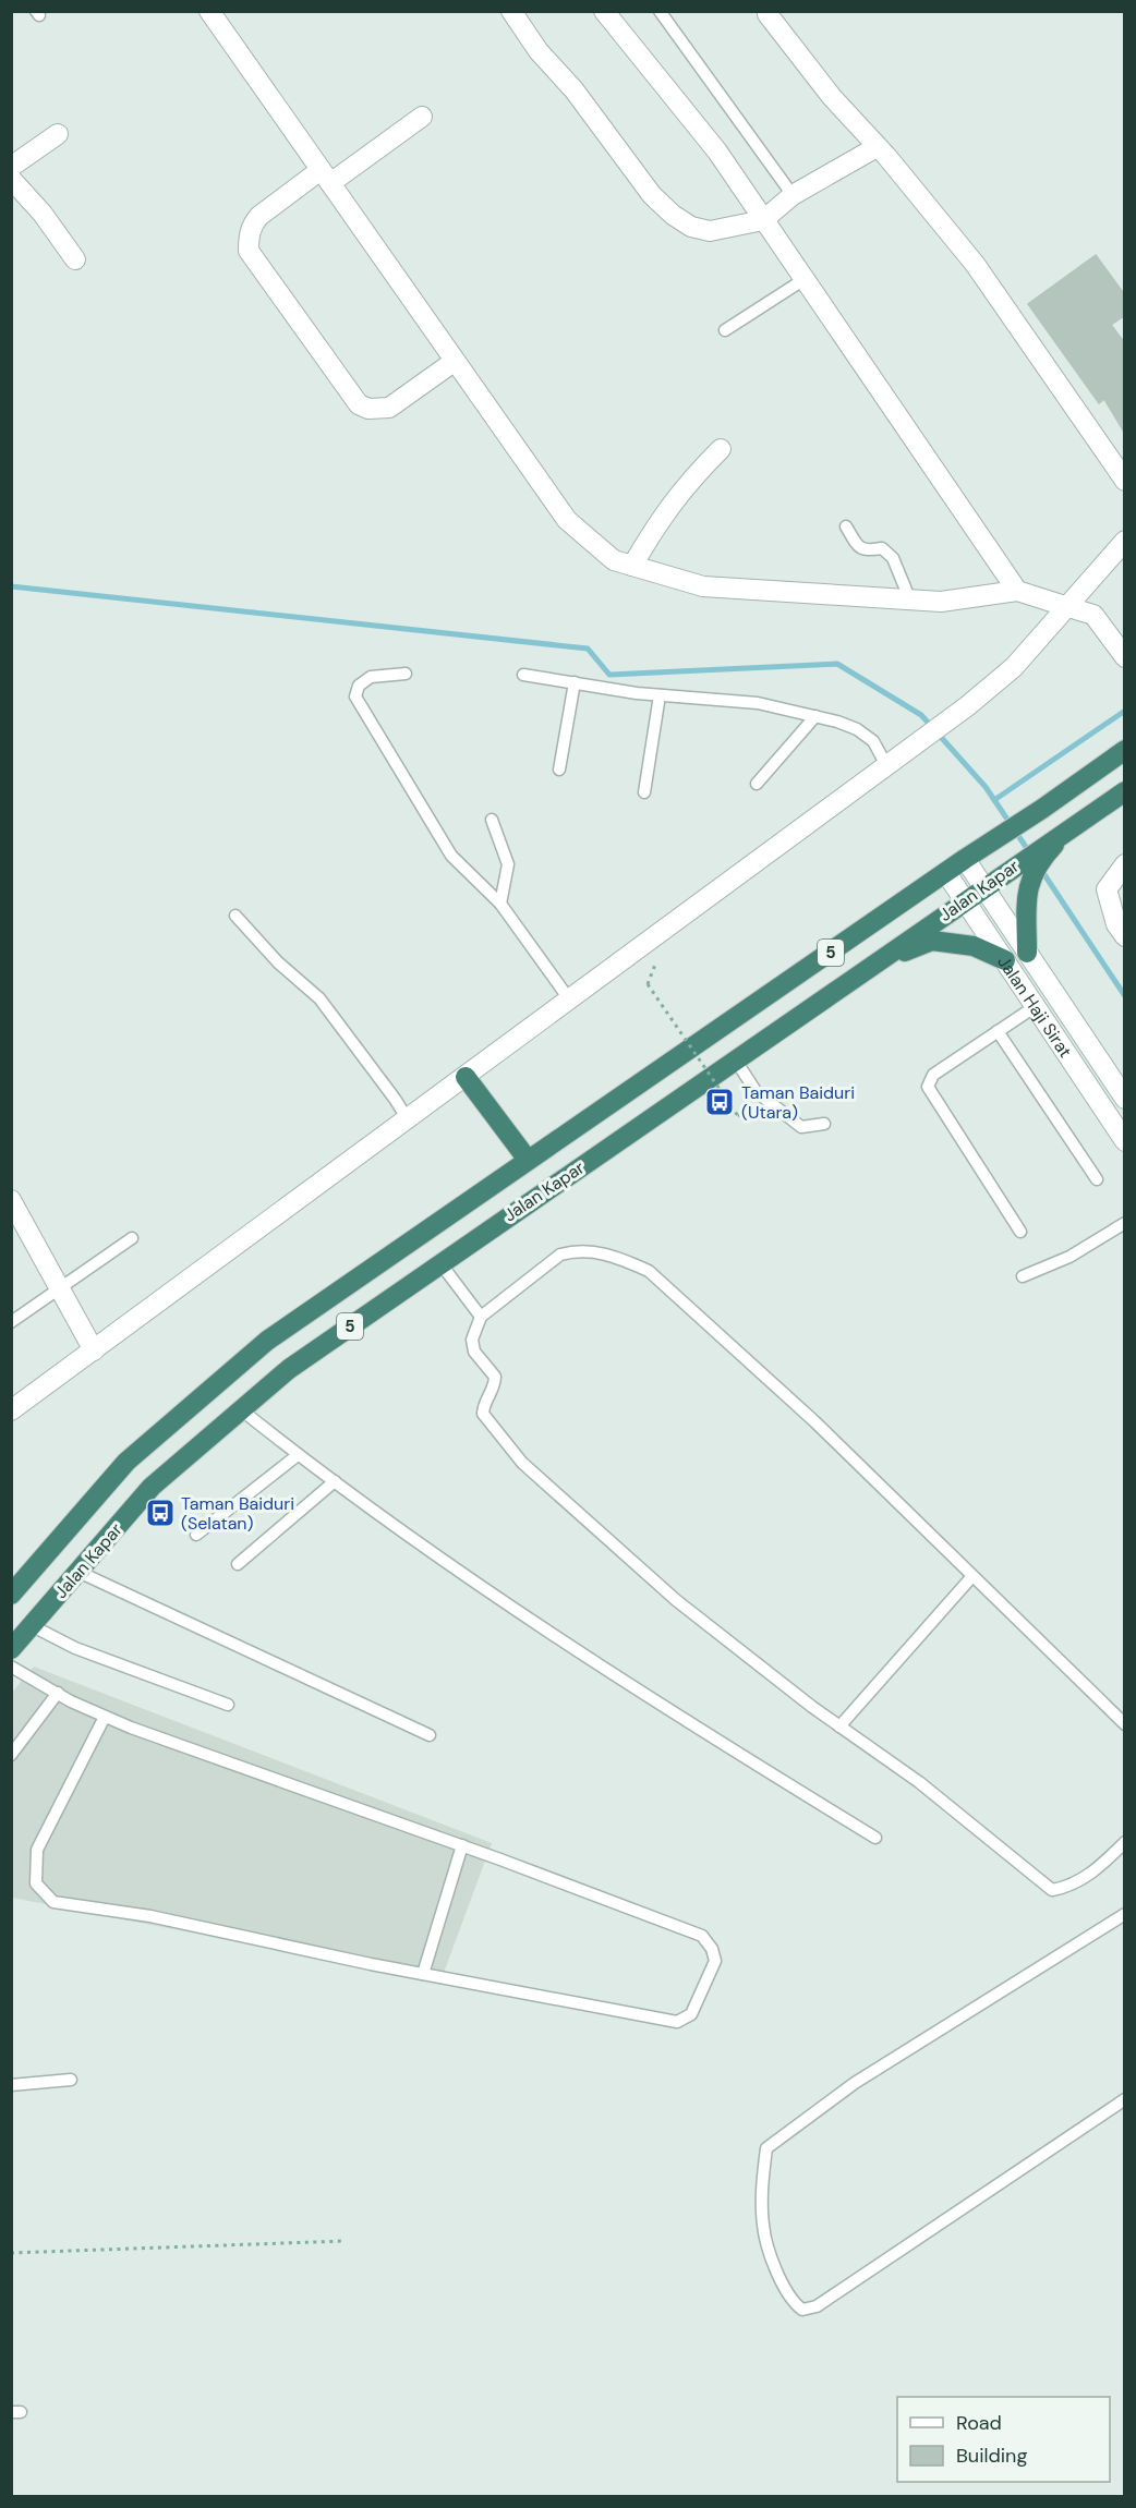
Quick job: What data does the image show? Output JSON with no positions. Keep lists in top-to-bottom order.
{
  "streets": {
    "highway": ["Jalan Kapar", "5"],
    "street": ["Jalan Haji Sirat"]
  },
  "crossings": [
    ["Jalan Kapar", "Jalan Haji Sirat"]
  ],
  "places": {
    "bus stop": ["Taman Baiduri (Utara)", "Taman Baiduri (Selatan)"]
  },
  "legend": ["Road", "Building"]
}
